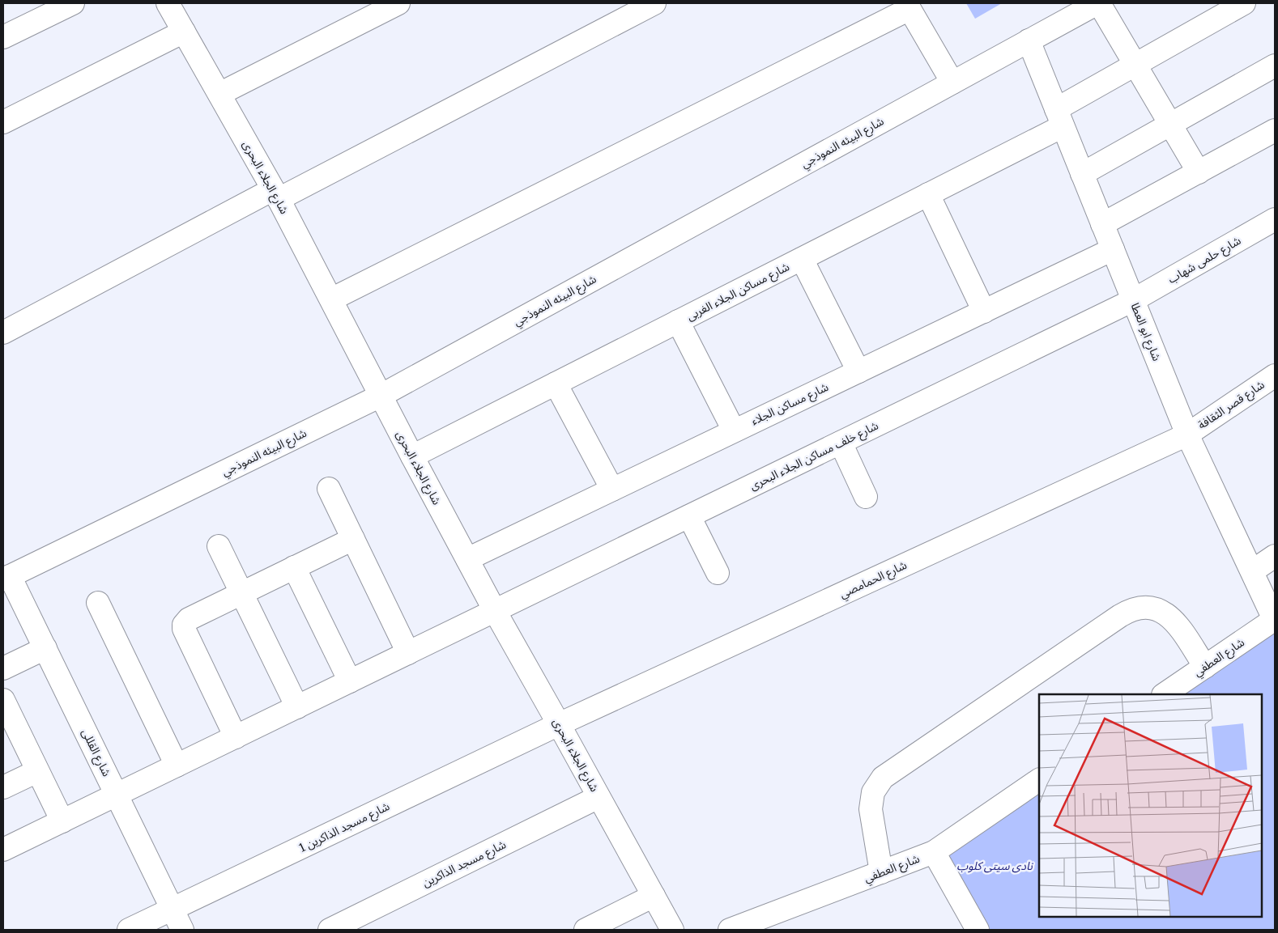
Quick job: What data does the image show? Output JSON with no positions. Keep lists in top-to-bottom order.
{
  "streets": {
    "street": [
      "شارع البيئه النموذجي",
      "شارع الجلاء البحرى",
      "شارع حلمى شهاب",
      "شارع مساكن الجلاء الغربى",
      "شارع ابو العطا",
      "شارع مساكن الجلاء",
      "شارع قصر الثقافة",
      "شارع خلف مساكن الجلاء البحرى",
      "شارع الحمامصي",
      "شارع العطفي",
      "شارع القللى",
      "شارع مسجد الذاكرين 1",
      "شارع مسجد الذاكرين"
    ]
  },
  "crossings": [
    ["شارع البيئه النموذجي", "شارع الجلاء البحرى"],
    ["شارع البيئه النموذجي", "شارع ابو العطا"],
    ["شارع البيئه النموذجي", "شارع القللى"],
    ["شارع الجلاء البحرى", "شارع مساكن الجلاء الغربى"],
    ["شارع الجلاء البحرى", "شارع مساكن الجلاء"],
    ["شارع الجلاء البحرى", "شارع خلف مساكن الجلاء البحرى"],
    ["شارع الجلاء البحرى", "شارع الحمامصي"],
    ["شارع الجلاء البحرى", "شارع مسجد الذاكرين 1"],
    ["شارع الجلاء البحرى", "شارع مسجد الذاكرين"],
    ["شارع حلمى شهاب", "شارع ابو العطا"],
    ["شارع حلمى شهاب", "شارع خلف مساكن الجلاء البحرى"],
    ["شارع مساكن الجلاء الغربى", "شارع ابو العطا"],
    ["شارع ابو العطا", "شارع مساكن الجلاء"],
    ["شارع ابو العطا", "شارع قصر الثقافة"],
    ["شارع ابو العطا", "شارع خلف مساكن الجلاء البحرى"],
    ["شارع ابو العطا", "شارع الحمامصي"],
    ["شارع ابو العطا", "شارع العطفي"],
    ["شارع قصر الثقافة", "شارع الحمامصي"],
    ["شارع خلف مساكن الجلاء البحرى", "شارع القللى"],
    ["شارع الحمامصي", "شارع مسجد الذاكرين 1"],
    ["شارع القللى", "شارع مسجد الذاكرين 1"]
  ],
  "parks": ["نادى سيتى كلوب"]
}
